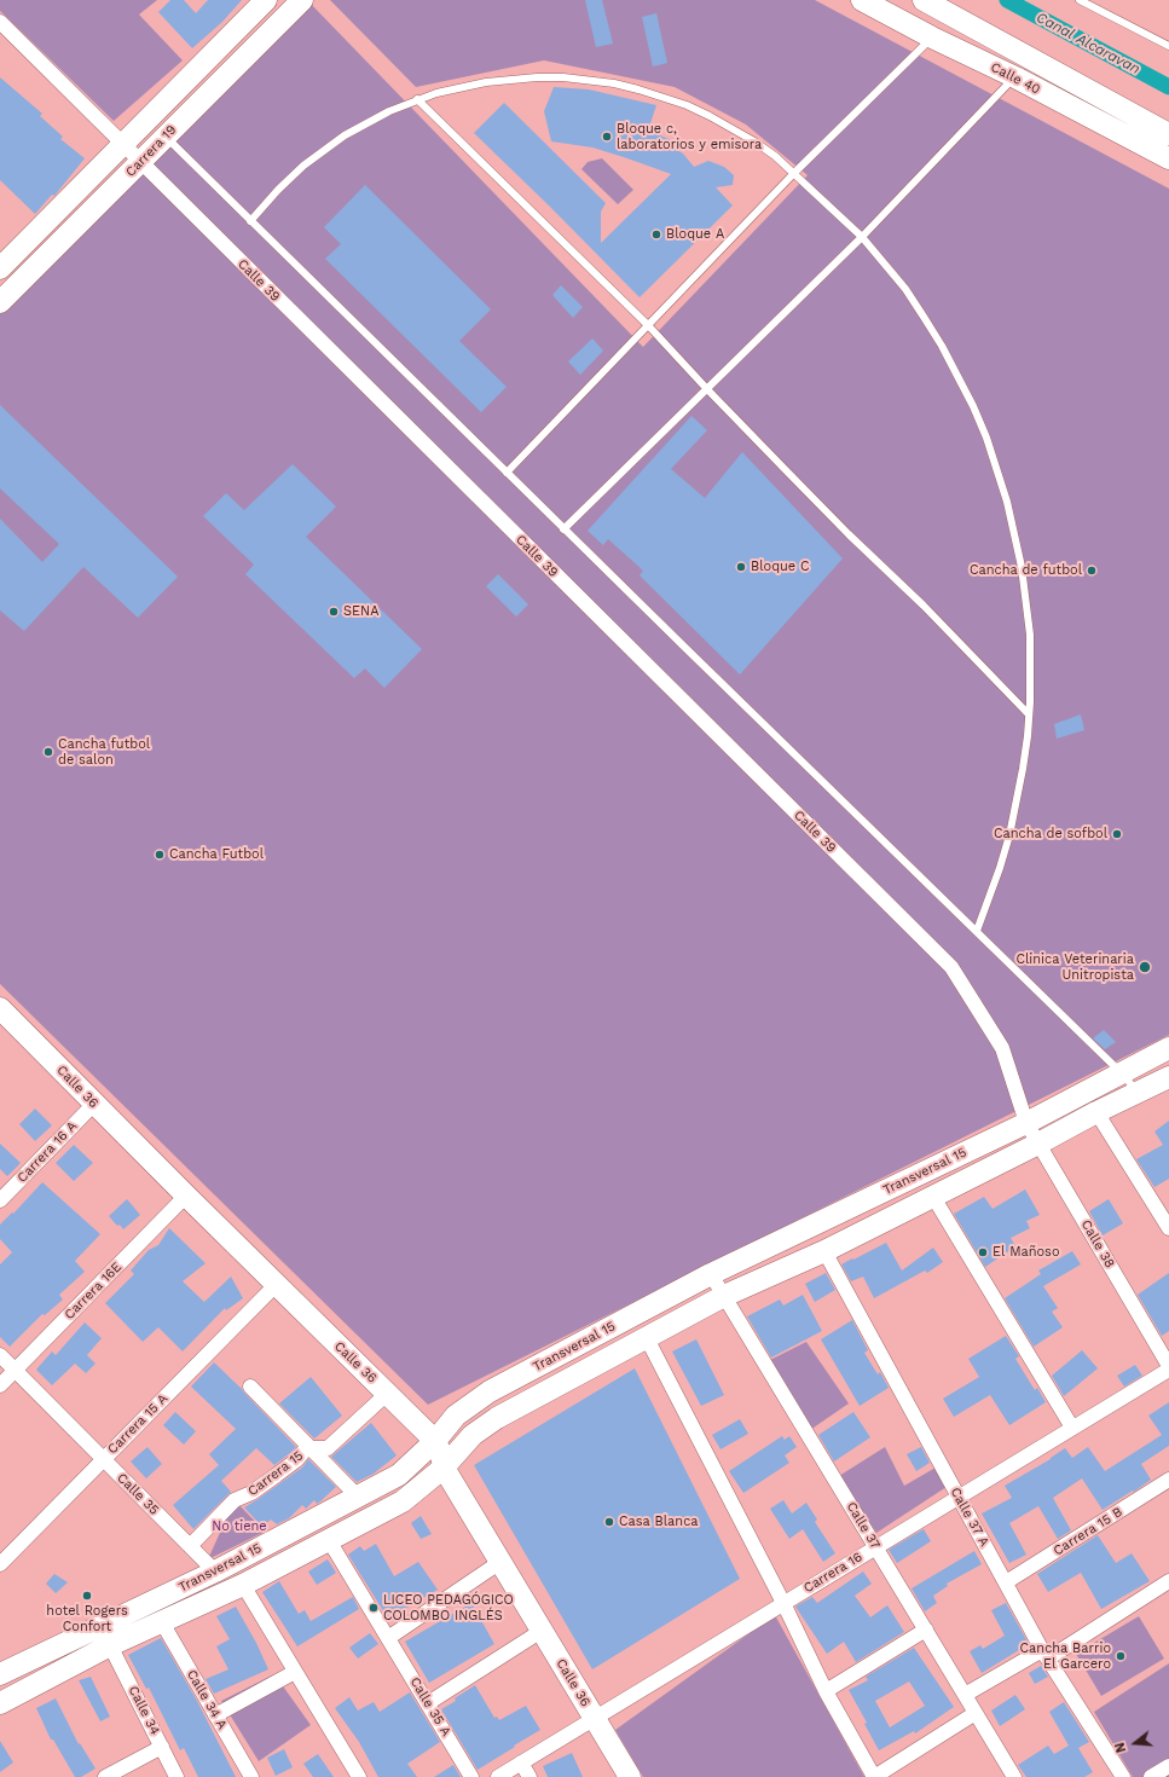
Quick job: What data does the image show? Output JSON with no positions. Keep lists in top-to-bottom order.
{
  "streets": {
    "street": [
      "Calle 40",
      "Carrera 19",
      "Calle 39",
      "Calle 36",
      "Carrera 16 A",
      "Transversal 15",
      "Calle 38",
      "Carrera 16E",
      "Carrera 15 A",
      "Carrera 15",
      "Calle 35",
      "Calle 37 A",
      "Calle 37",
      "Carrera 15 B",
      "Carrera 16",
      "Calle 34 A",
      "Calle 35 A",
      "Calle 34"
    ]
  },
  "crossings": [
    ["Carrera 19", "Calle 39"],
    ["Calle 39", "Transversal 15"],
    ["Calle 39", "Calle 38"],
    ["Calle 36", "Carrera 16 A"],
    ["Calle 36", "Transversal 15"],
    ["Calle 36", "Carrera 16E"],
    ["Calle 36", "Carrera 15 A"],
    ["Calle 36", "Carrera 15"],
    ["Calle 36", "Carrera 16"],
    ["Transversal 15", "Calle 38"],
    ["Transversal 15", "Calle 35"],
    ["Transversal 15", "Calle 37 A"],
    ["Transversal 15", "Calle 37"],
    ["Transversal 15", "Calle 34 A"],
    ["Transversal 15", "Calle 35 A"],
    ["Transversal 15", "Calle 34"],
    ["Calle 38", "Carrera 16"],
    ["Carrera 16E", "Calle 35"],
    ["Carrera 15 A", "Calle 35"],
    ["Carrera 15", "Calle 35"],
    ["Calle 37 A", "Carrera 15 B"],
    ["Calle 37 A", "Carrera 16"],
    ["Calle 37", "Carrera 16"]
  ],
  "water": ["Canal Alcaravan"],
  "parks": ["No tiene"],
  "places": [
    "Bloque c, laboratorios y emisora",
    "Bloque A",
    "Bloque C",
    "Cancha de futbol",
    "SENA",
    "Cancha futbol de salon",
    "Cancha de sofbol",
    "Cancha Futbol",
    "Clinica Veterinaria Unitropista",
    "El Mañoso",
    "Casa Blanca",
    "hotel Rogers Confort",
    "LICEO PEDAGÓGICO COLOMBO INGLÉS",
    "Cancha Barrio El Garcero"
  ],
  "north": "left"
}
